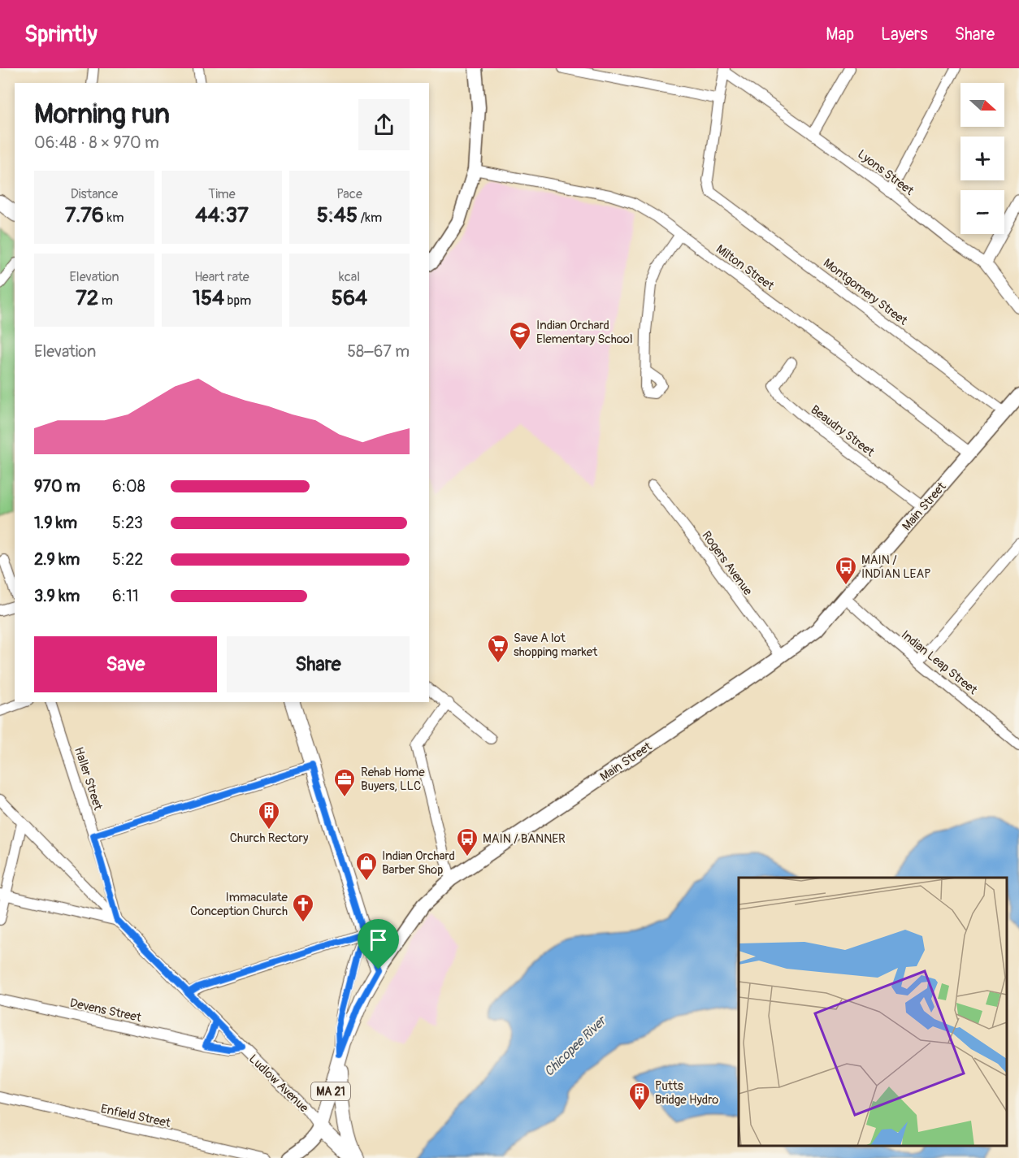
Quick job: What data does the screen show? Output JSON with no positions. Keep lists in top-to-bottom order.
{
  "streets": {
    "main road": ["Main Street", "Ludlow Avenue", "MA 21"],
    "street": [
      "Lyons Street",
      "Milton Street",
      "Montgomery Street",
      "Beaudry Street",
      "Rogers Avenue",
      "Indian Leap Street",
      "Haller Street",
      "Devens Street",
      "Enfield Street"
    ]
  },
  "crossings": [
    ["Milton Street", "Main Street"],
    ["Montgomery Street", "Main Street"],
    ["Beaudry Street", "Main Street"],
    ["Main Street", "Rogers Avenue"],
    ["Main Street", "Indian Leap Street"],
    ["Main Street", "Ludlow Avenue"],
    ["Haller Street", "Ludlow Avenue"],
    ["Devens Street", "Ludlow Avenue"]
  ],
  "water": ["Chicopee River"],
  "places": {
    "school or university": ["Indian Orchard Elementary School"],
    "bus stop": ["MAIN / INDIAN LEAP", "MAIN / BANNER"],
    "supermarket": ["Save A lot shopping market"],
    "office": ["Rehab Home Buyers, LLC"],
    "building": ["Church Rectory", "Putts Bridge Hydro"],
    "shop": ["Indian Orchard Barber Shop"],
    "church": ["Immaculate Conception Church"]
  },
  "north": "right",
  "page": {
    "header": "Sprintly",
    "nav": ["Map", "Layers", "Share"],
    "map_buttons": ["+", "−"],
    "heading": ["Morning run", "06:48 · 8 × 970 m"],
    "stats": [
      ["Distance", "7.76 km"],
      ["Time", "44:37"],
      ["Pace", "5:45 /km"],
      ["Elevation", "72 m"],
      ["Heart rate", "154 bpm"],
      ["kcal", "564"]
    ],
    "chart": ["Elevation", "58–67 m"],
    "list": [
      {
        "name": "970 m",
        "note": "6:08"
      },
      {
        "name": "1.9 km",
        "note": "5:23"
      },
      {
        "name": "2.9 km",
        "note": "5:22"
      },
      {
        "name": "3.9 km",
        "note": "6:11"
      }
    ],
    "buttons": ["Save", "Share"]
  }
}
